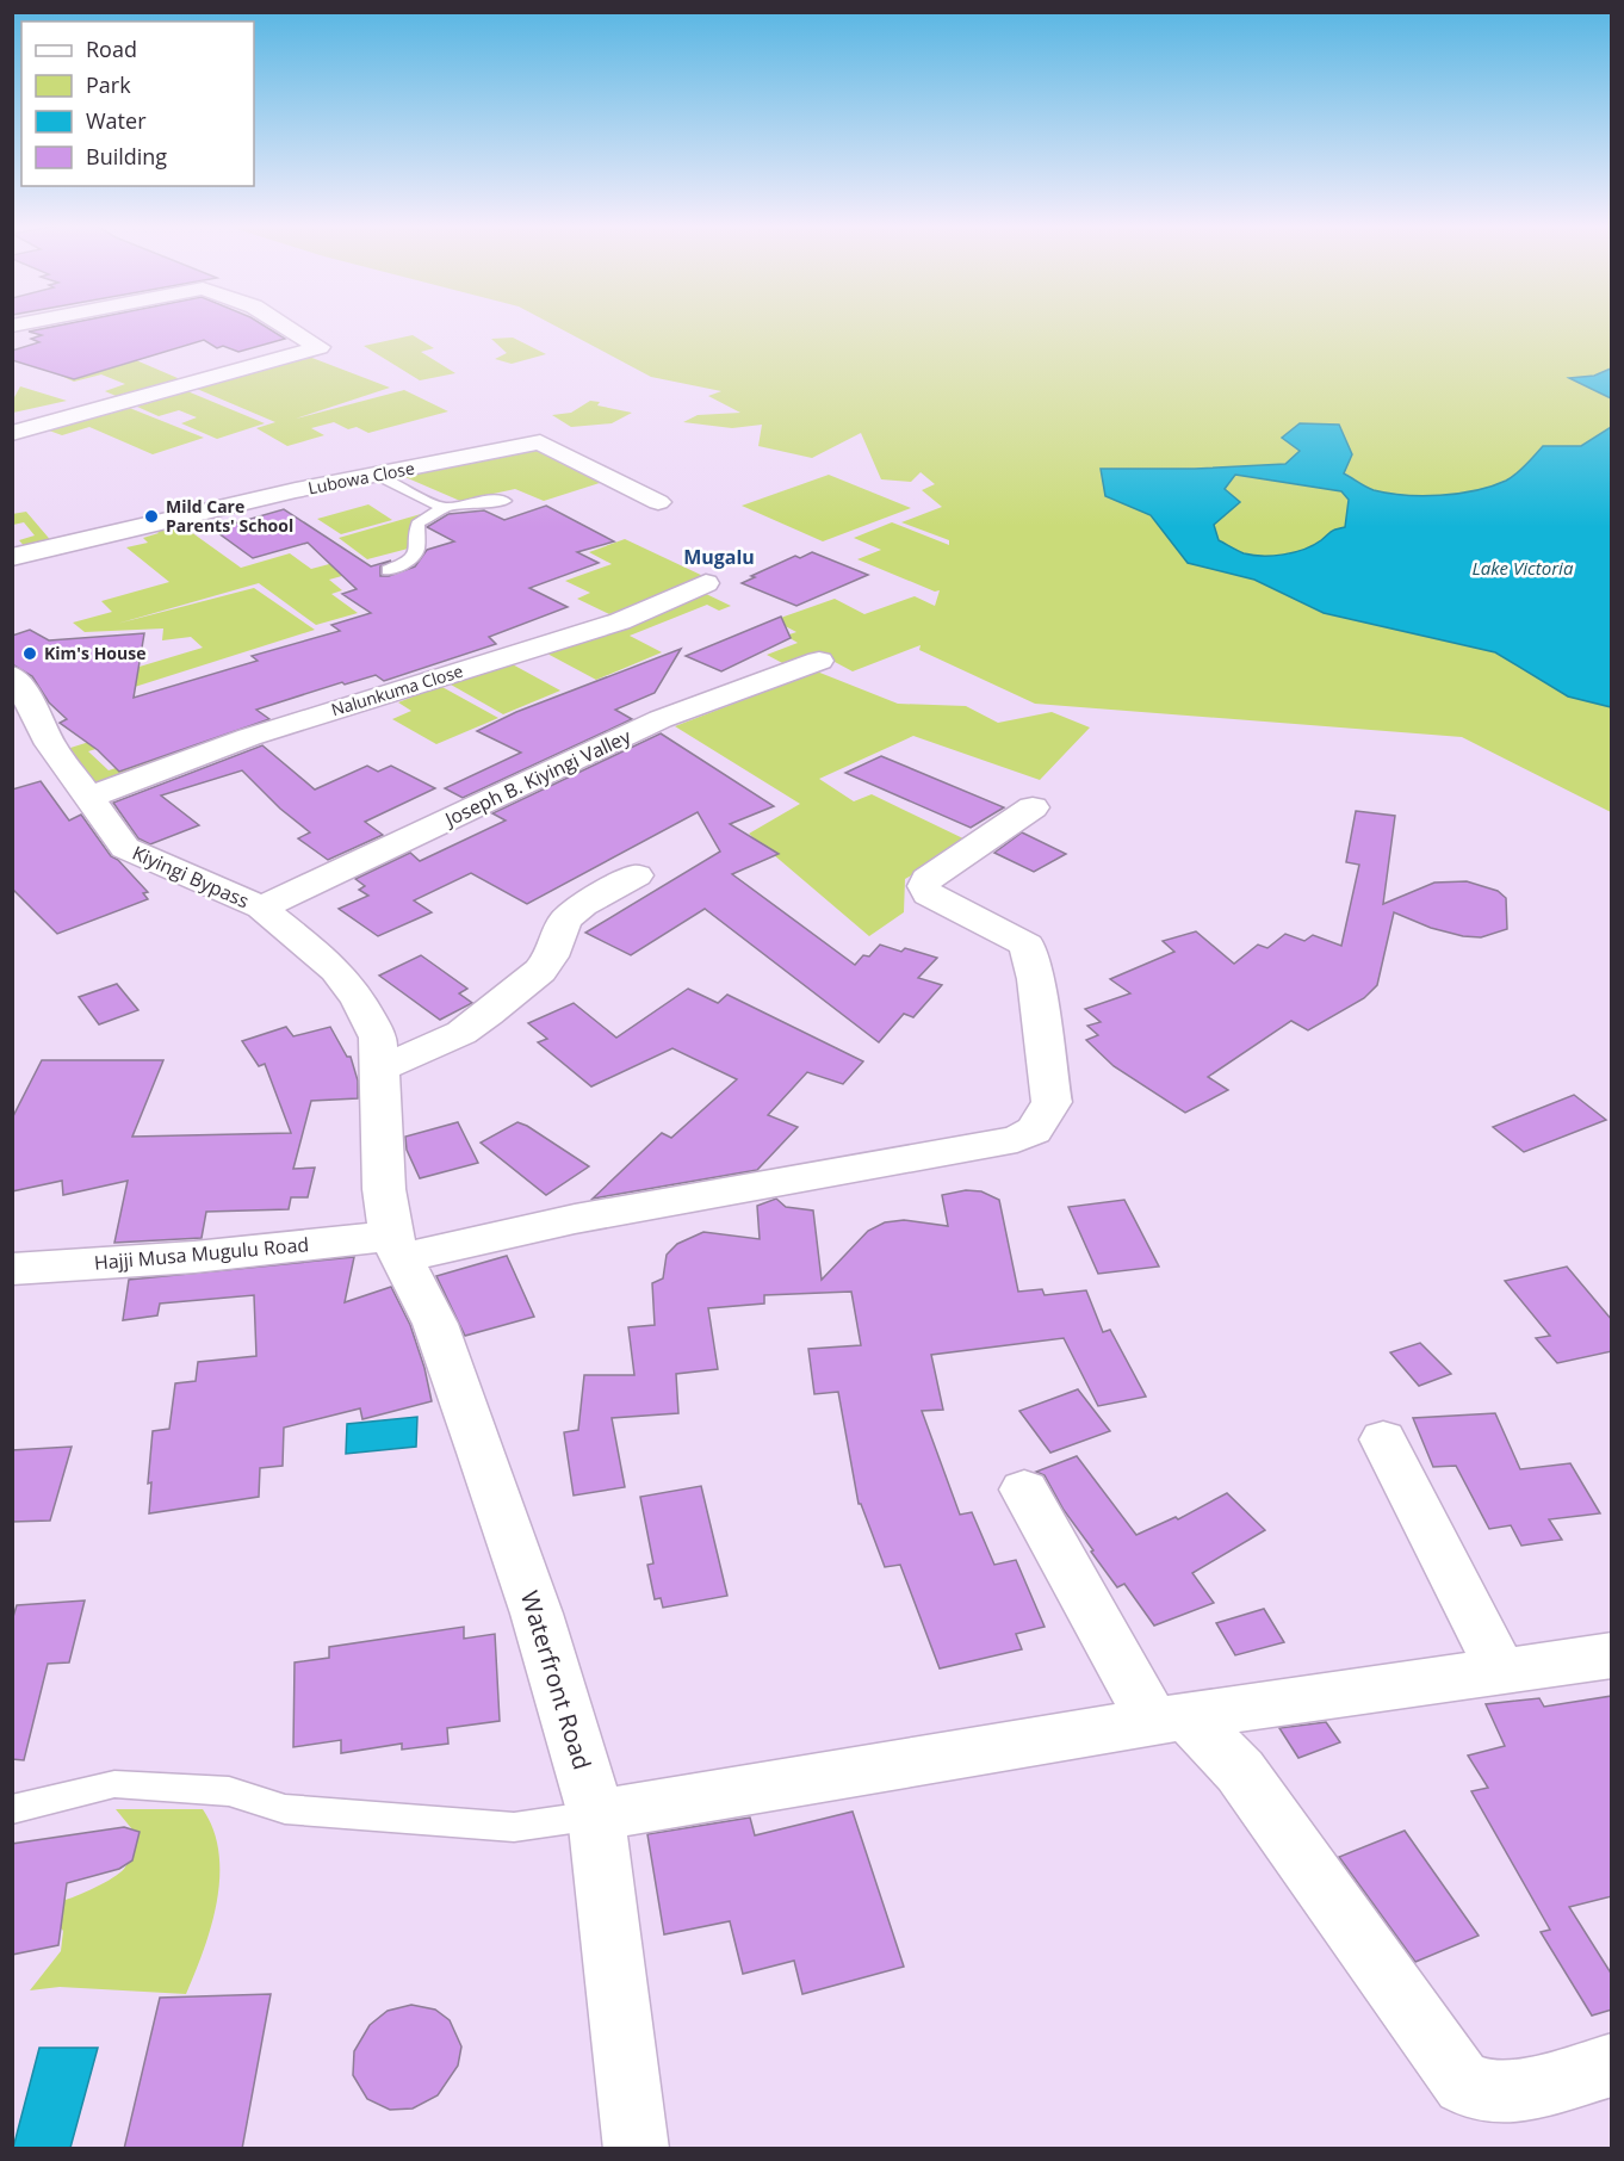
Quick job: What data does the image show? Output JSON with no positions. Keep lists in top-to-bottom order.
{
  "streets": {
    "street": [
      "Lubowa Close",
      "Nalunkuma Close",
      "Joseph B. Kiyingi Valley",
      "Kiyingi Bypass",
      "Hajji Musa Mugulu Road",
      "Waterfront Road"
    ]
  },
  "crossings": [
    ["Nalunkuma Close", "Kiyingi Bypass"],
    ["Joseph B. Kiyingi Valley", "Kiyingi Bypass"],
    ["Kiyingi Bypass", "Hajji Musa Mugulu Road"],
    ["Kiyingi Bypass", "Waterfront Road"],
    ["Hajji Musa Mugulu Road", "Waterfront Road"]
  ],
  "districts": ["Mugalu"],
  "water": ["Lake Victoria"],
  "places": ["Mild Care Parents' School", "Kim's House"],
  "legend": [
    "Road",
    "Park",
    "Water",
    "Building"
  ]
}
